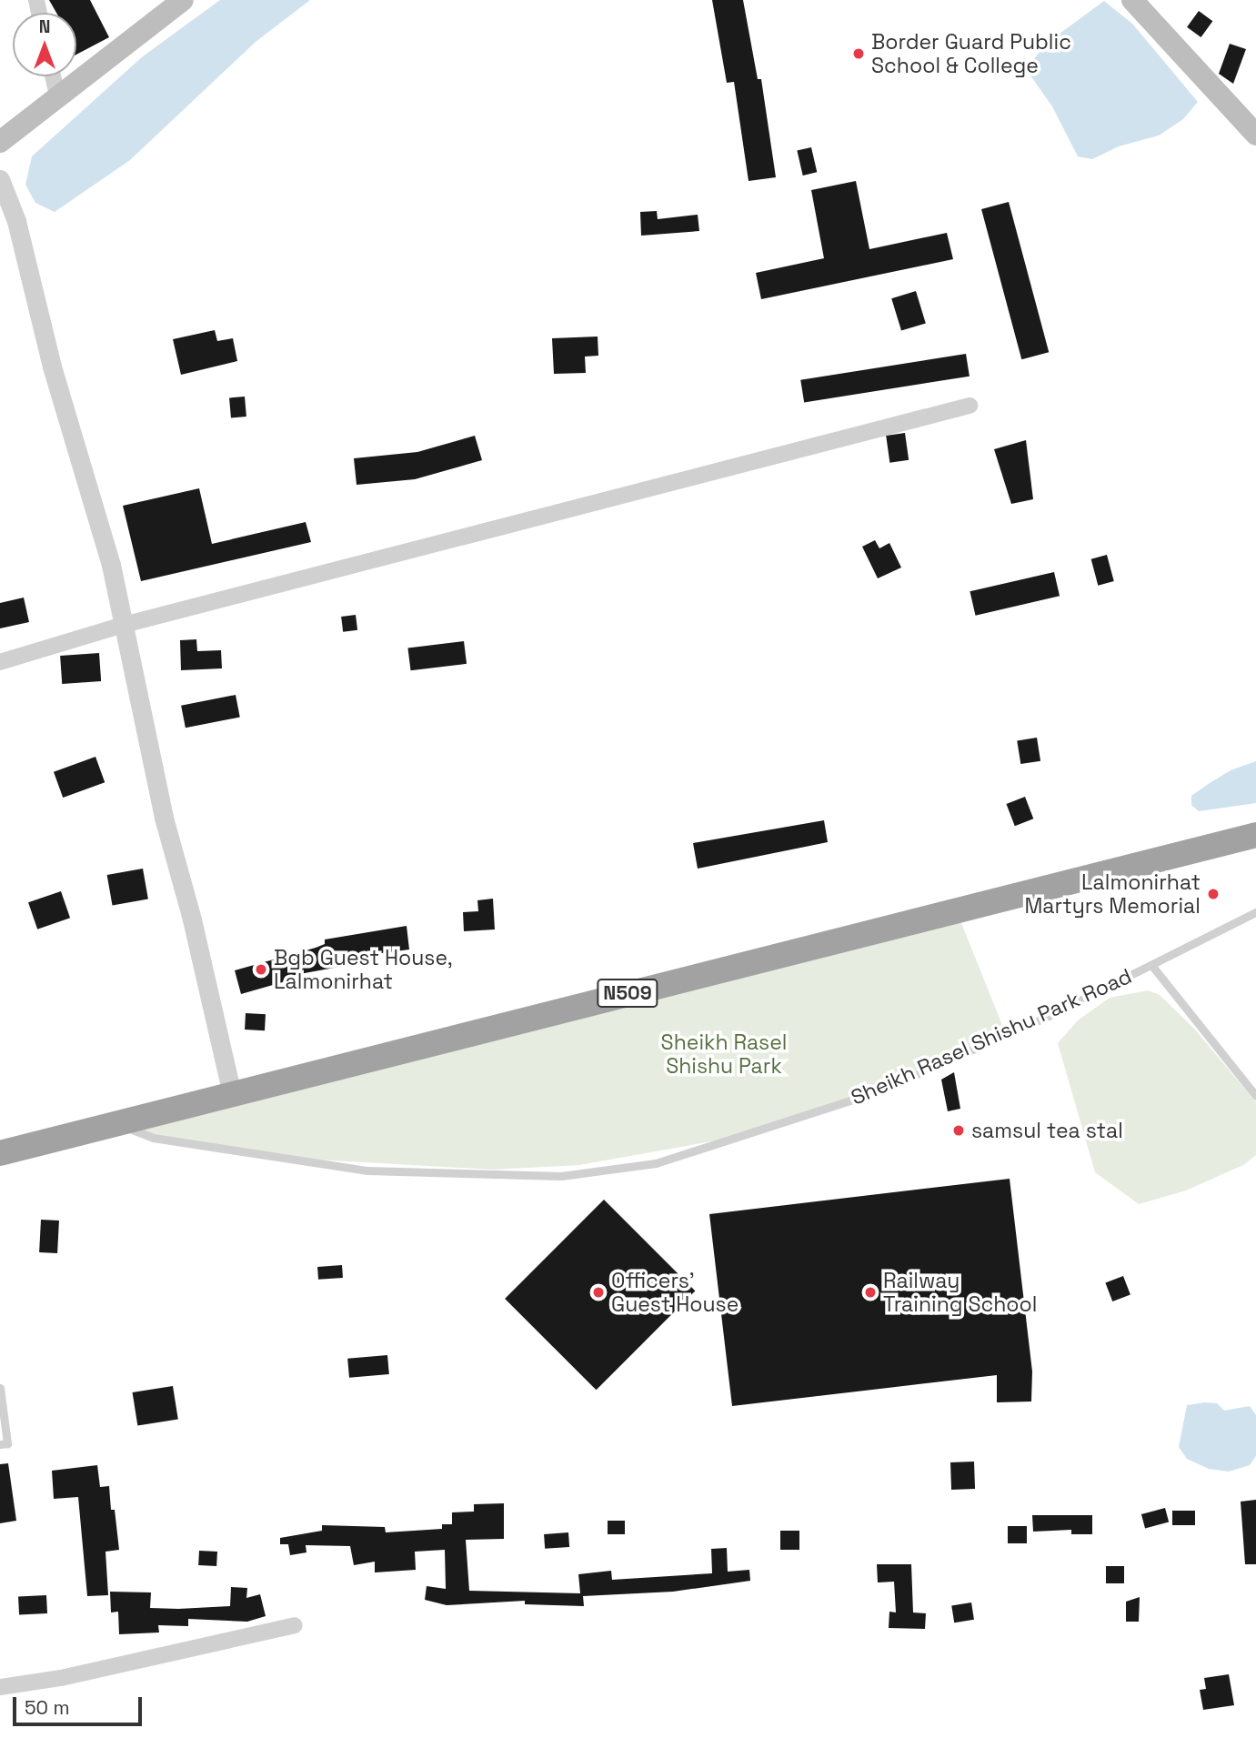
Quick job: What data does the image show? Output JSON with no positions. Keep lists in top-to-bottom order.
{
  "streets": {
    "highway": ["N509"],
    "lane": ["Sheikh Rasel Shishu Park Road"]
  },
  "crossings": [
    ["N509", "Sheikh Rasel Shishu Park Road"]
  ],
  "parks": ["Sheikh Rasel Shishu Park"],
  "places": [
    "Border Guard Public School & College",
    "Lalmonirhat Martyrs Memorial",
    "Bgb Guest House, Lalmonirhat",
    "samsul tea stal",
    "Officers' Guest House",
    "Railway Training School"
  ],
  "scale_bar": "50 m",
  "north": "top"
}
